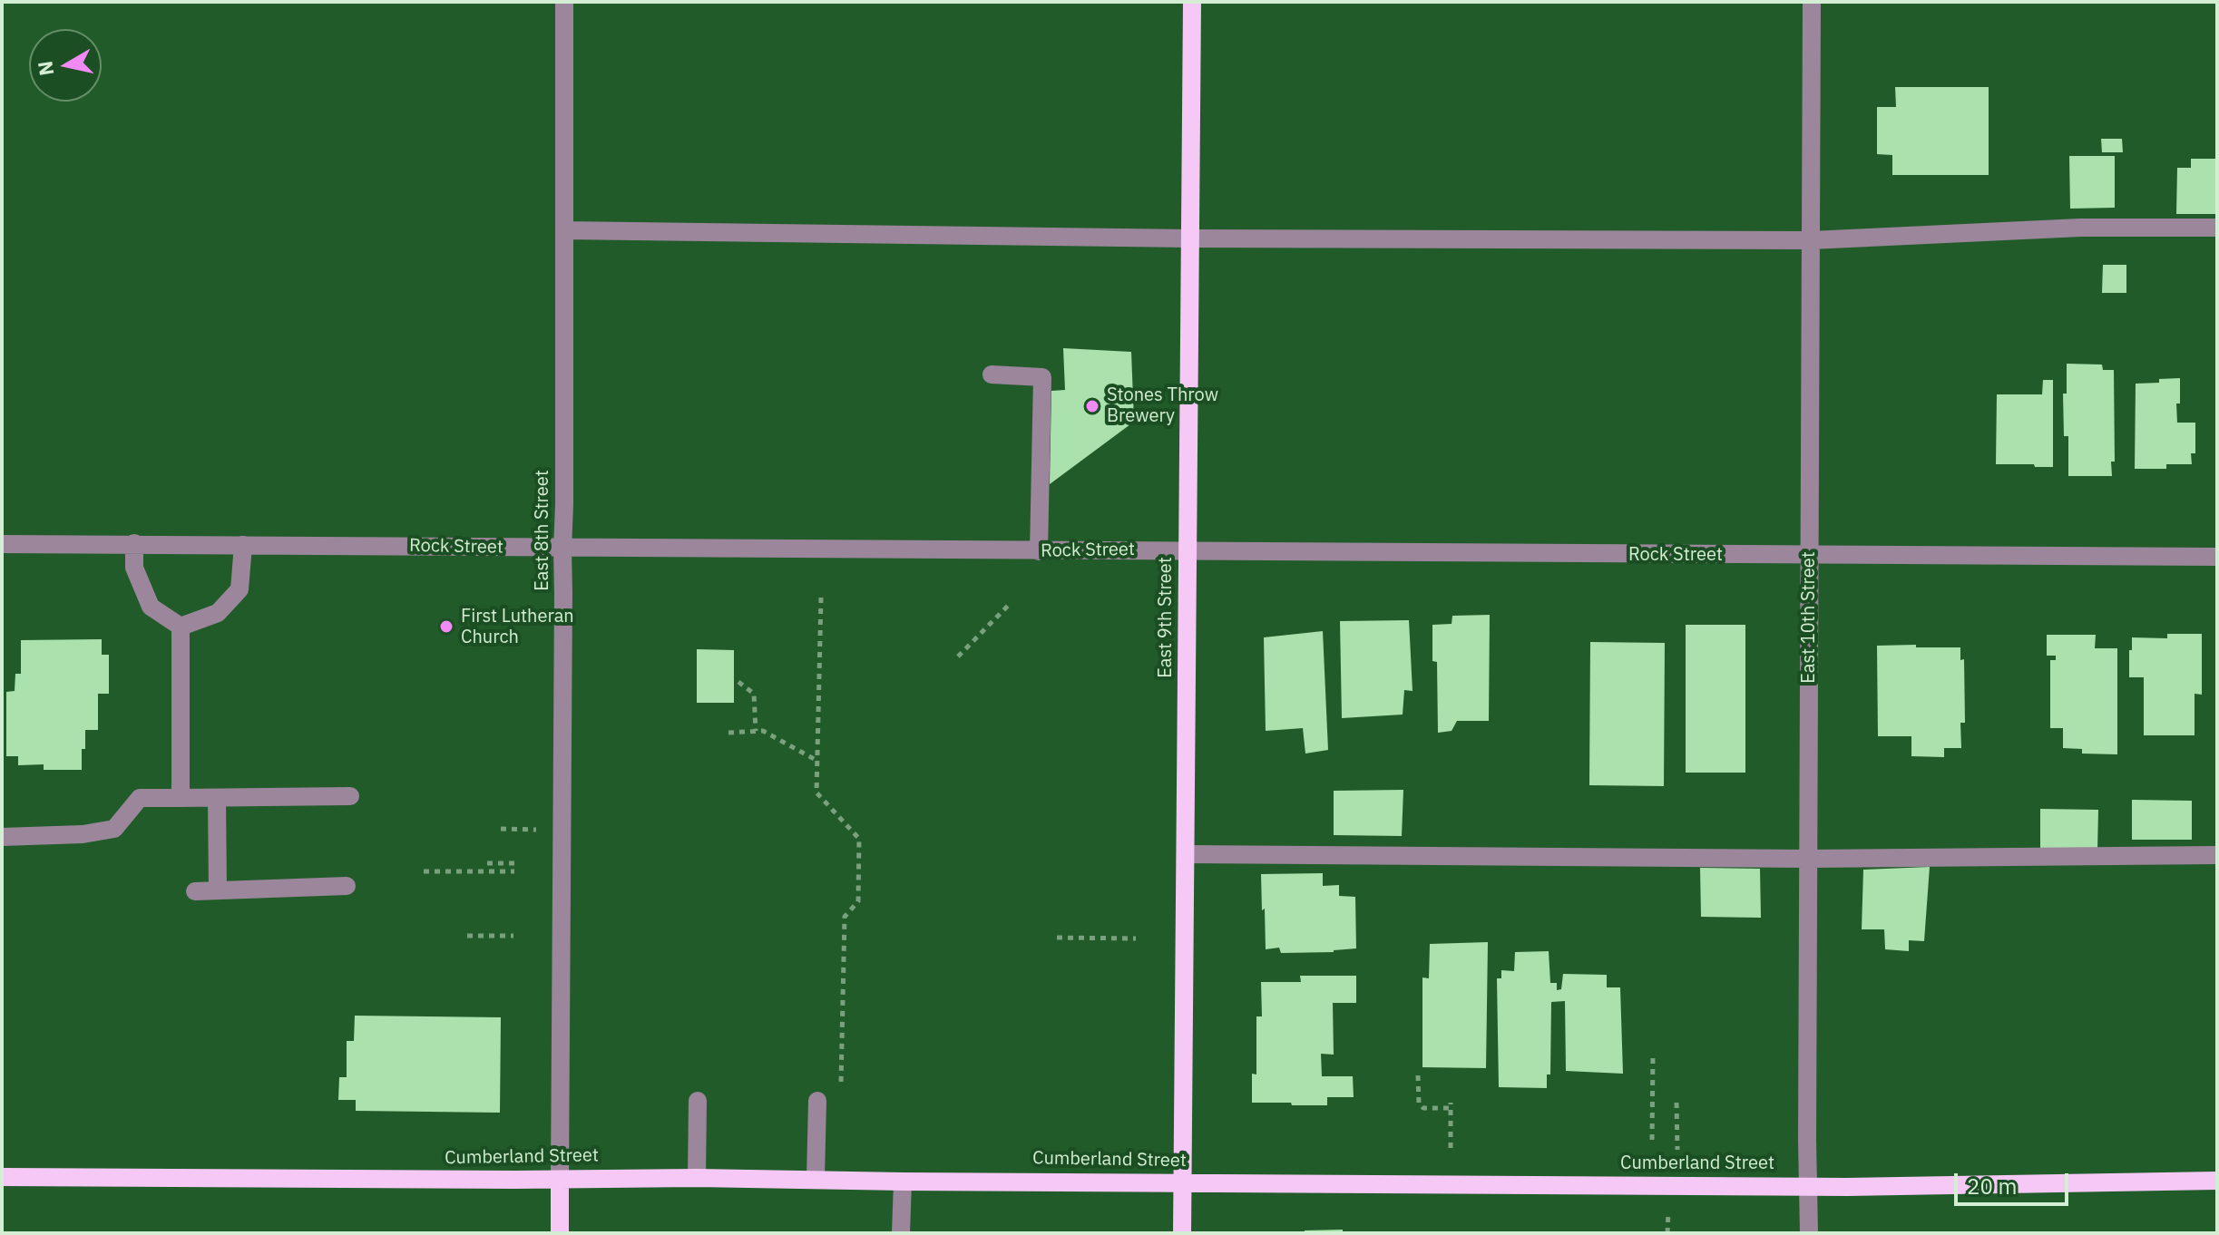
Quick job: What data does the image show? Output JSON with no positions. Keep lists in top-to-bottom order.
{
  "streets": {
    "main road": ["East 8th Street", "East 9th Street", "Cumberland Street"],
    "street": ["Rock Street", "East 10th Street"]
  },
  "crossings": [
    ["East 8th Street", "Rock Street"],
    ["East 8th Street", "Cumberland Street"],
    ["Rock Street", "East 9th Street"],
    ["Rock Street", "East 10th Street"],
    ["East 9th Street", "Cumberland Street"],
    ["East 10th Street", "Cumberland Street"]
  ],
  "places": ["Stones Throw Brewery", "First Lutheran Church"],
  "scale_bar": "20 m",
  "north": "left"
}
